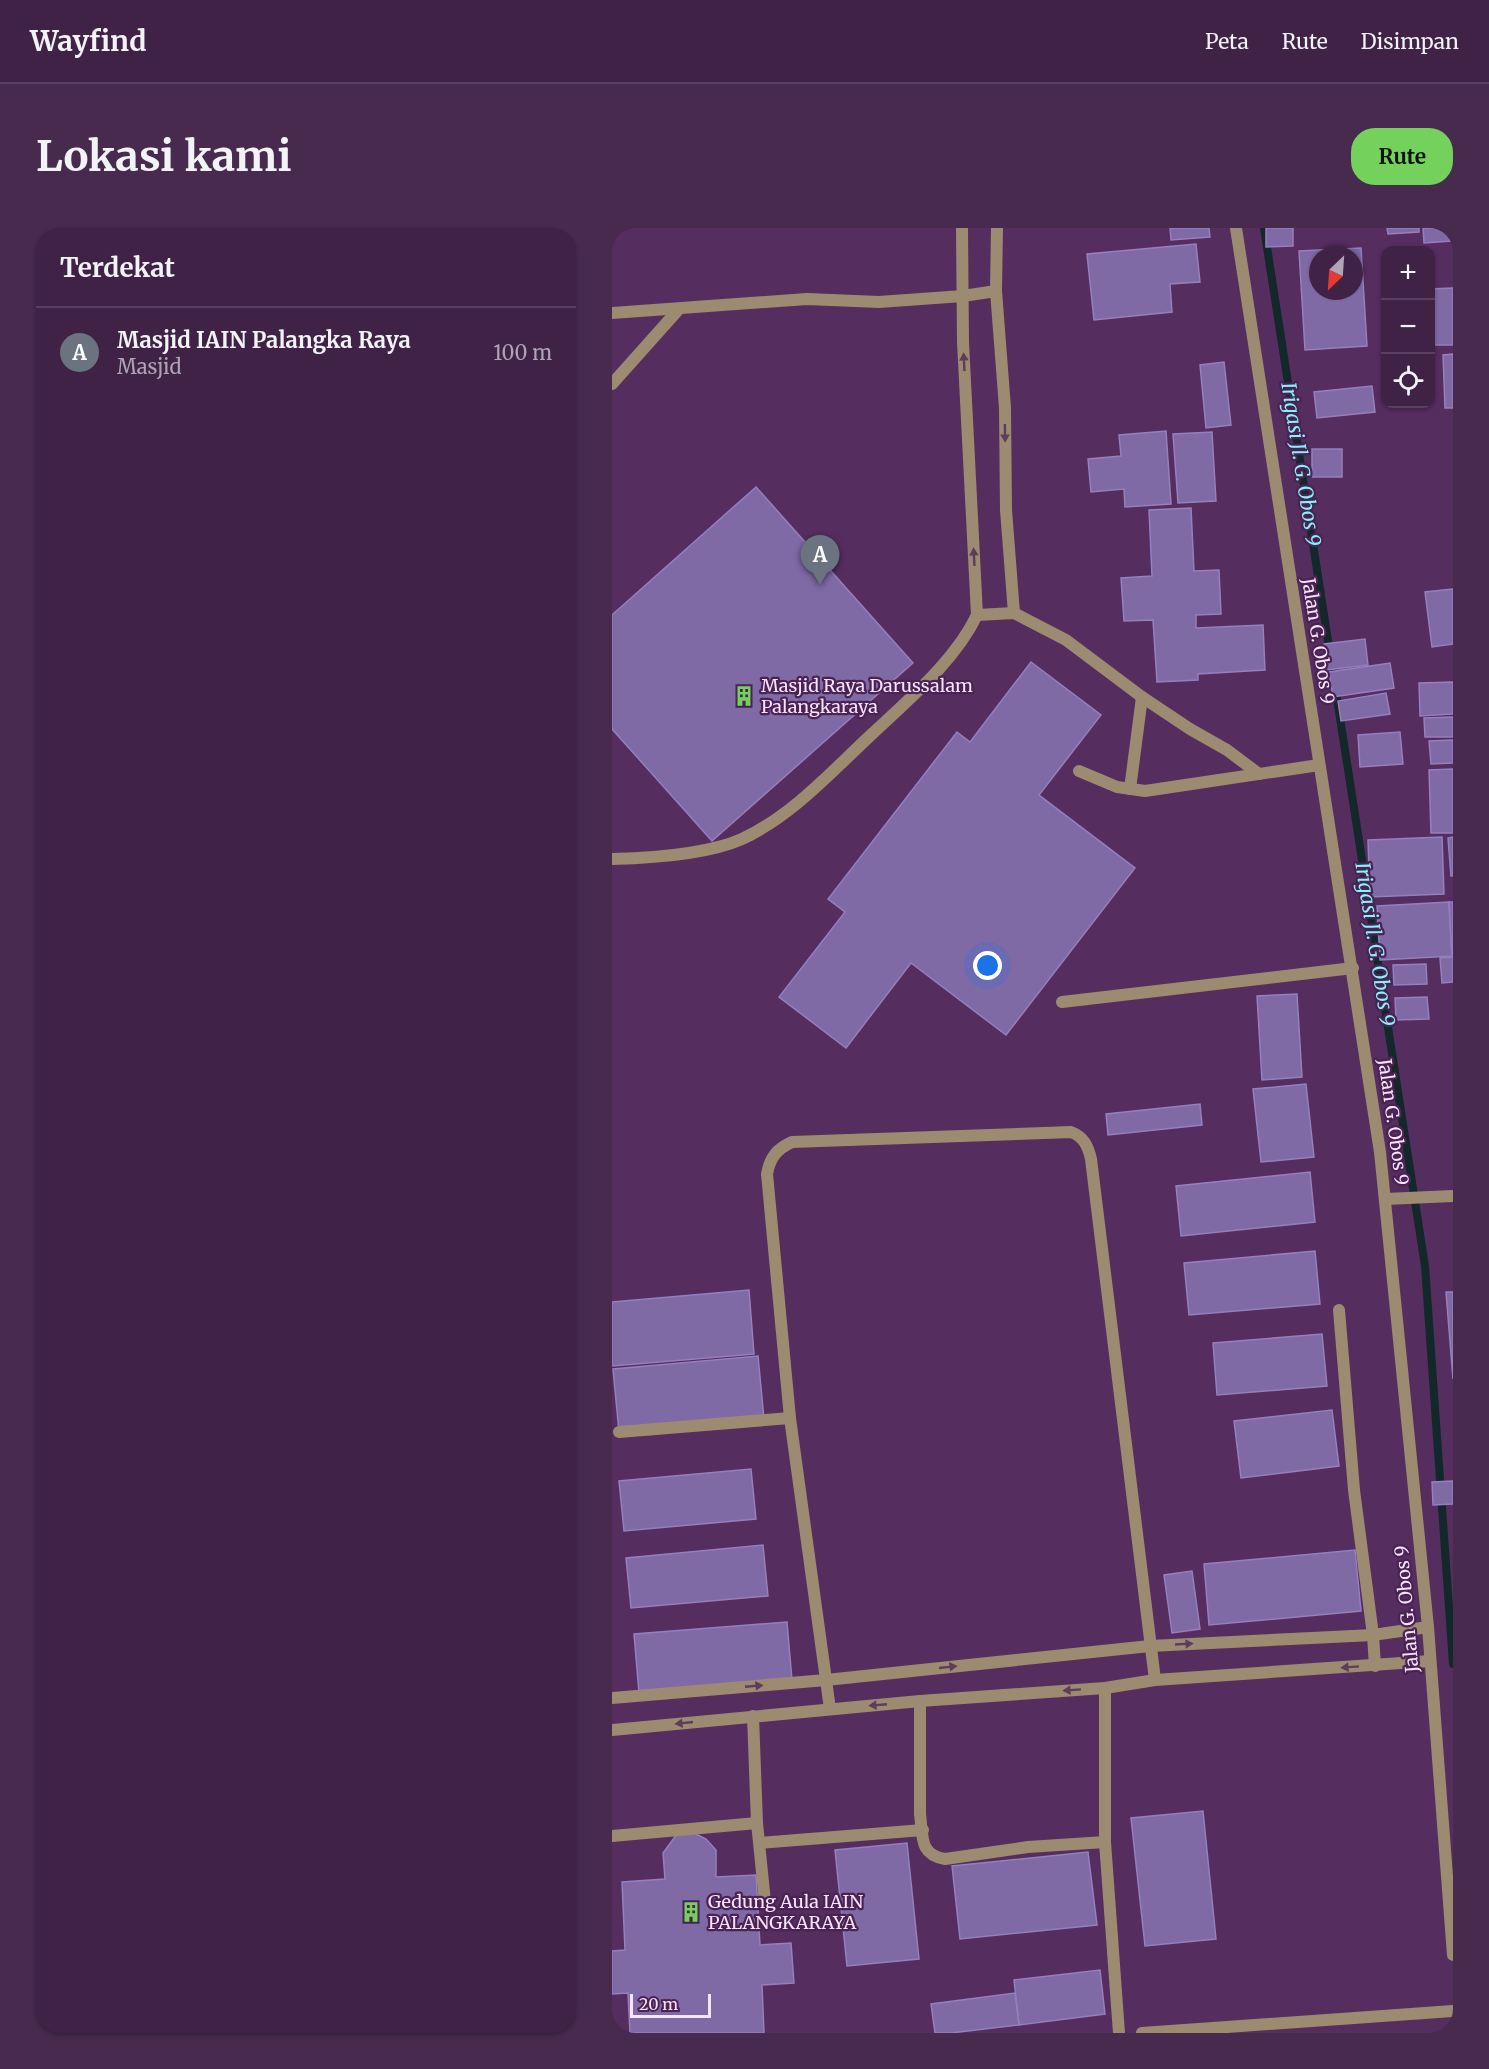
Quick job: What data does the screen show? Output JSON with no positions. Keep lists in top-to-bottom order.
{
  "streets": {
    "street": ["Jalan G. Obos 9"]
  },
  "water": ["Irigasi Jl. G. Obos 9"],
  "places": {
    "building": ["Masjid Raya Darussalam Palangkaraya", "Gedung Aula IAIN PALANGKARAYA"]
  },
  "scale_bar": "20 m",
  "north": "bottom left",
  "page": {
    "header": "Wayfind",
    "nav": ["Peta", "Rute", "Disimpan"],
    "buttons": "Rute",
    "title": "Lokasi kami",
    "heading": "Terdekat",
    "map_buttons": ["+", "−"],
    "list": [
      {
        "mark": "A",
        "name": "Masjid IAIN Palangka Raya",
        "note": "Masjid",
        "value": "100 m"
      }
    ],
    "pins": "A",
    "scale": "20 m"
  }
}
